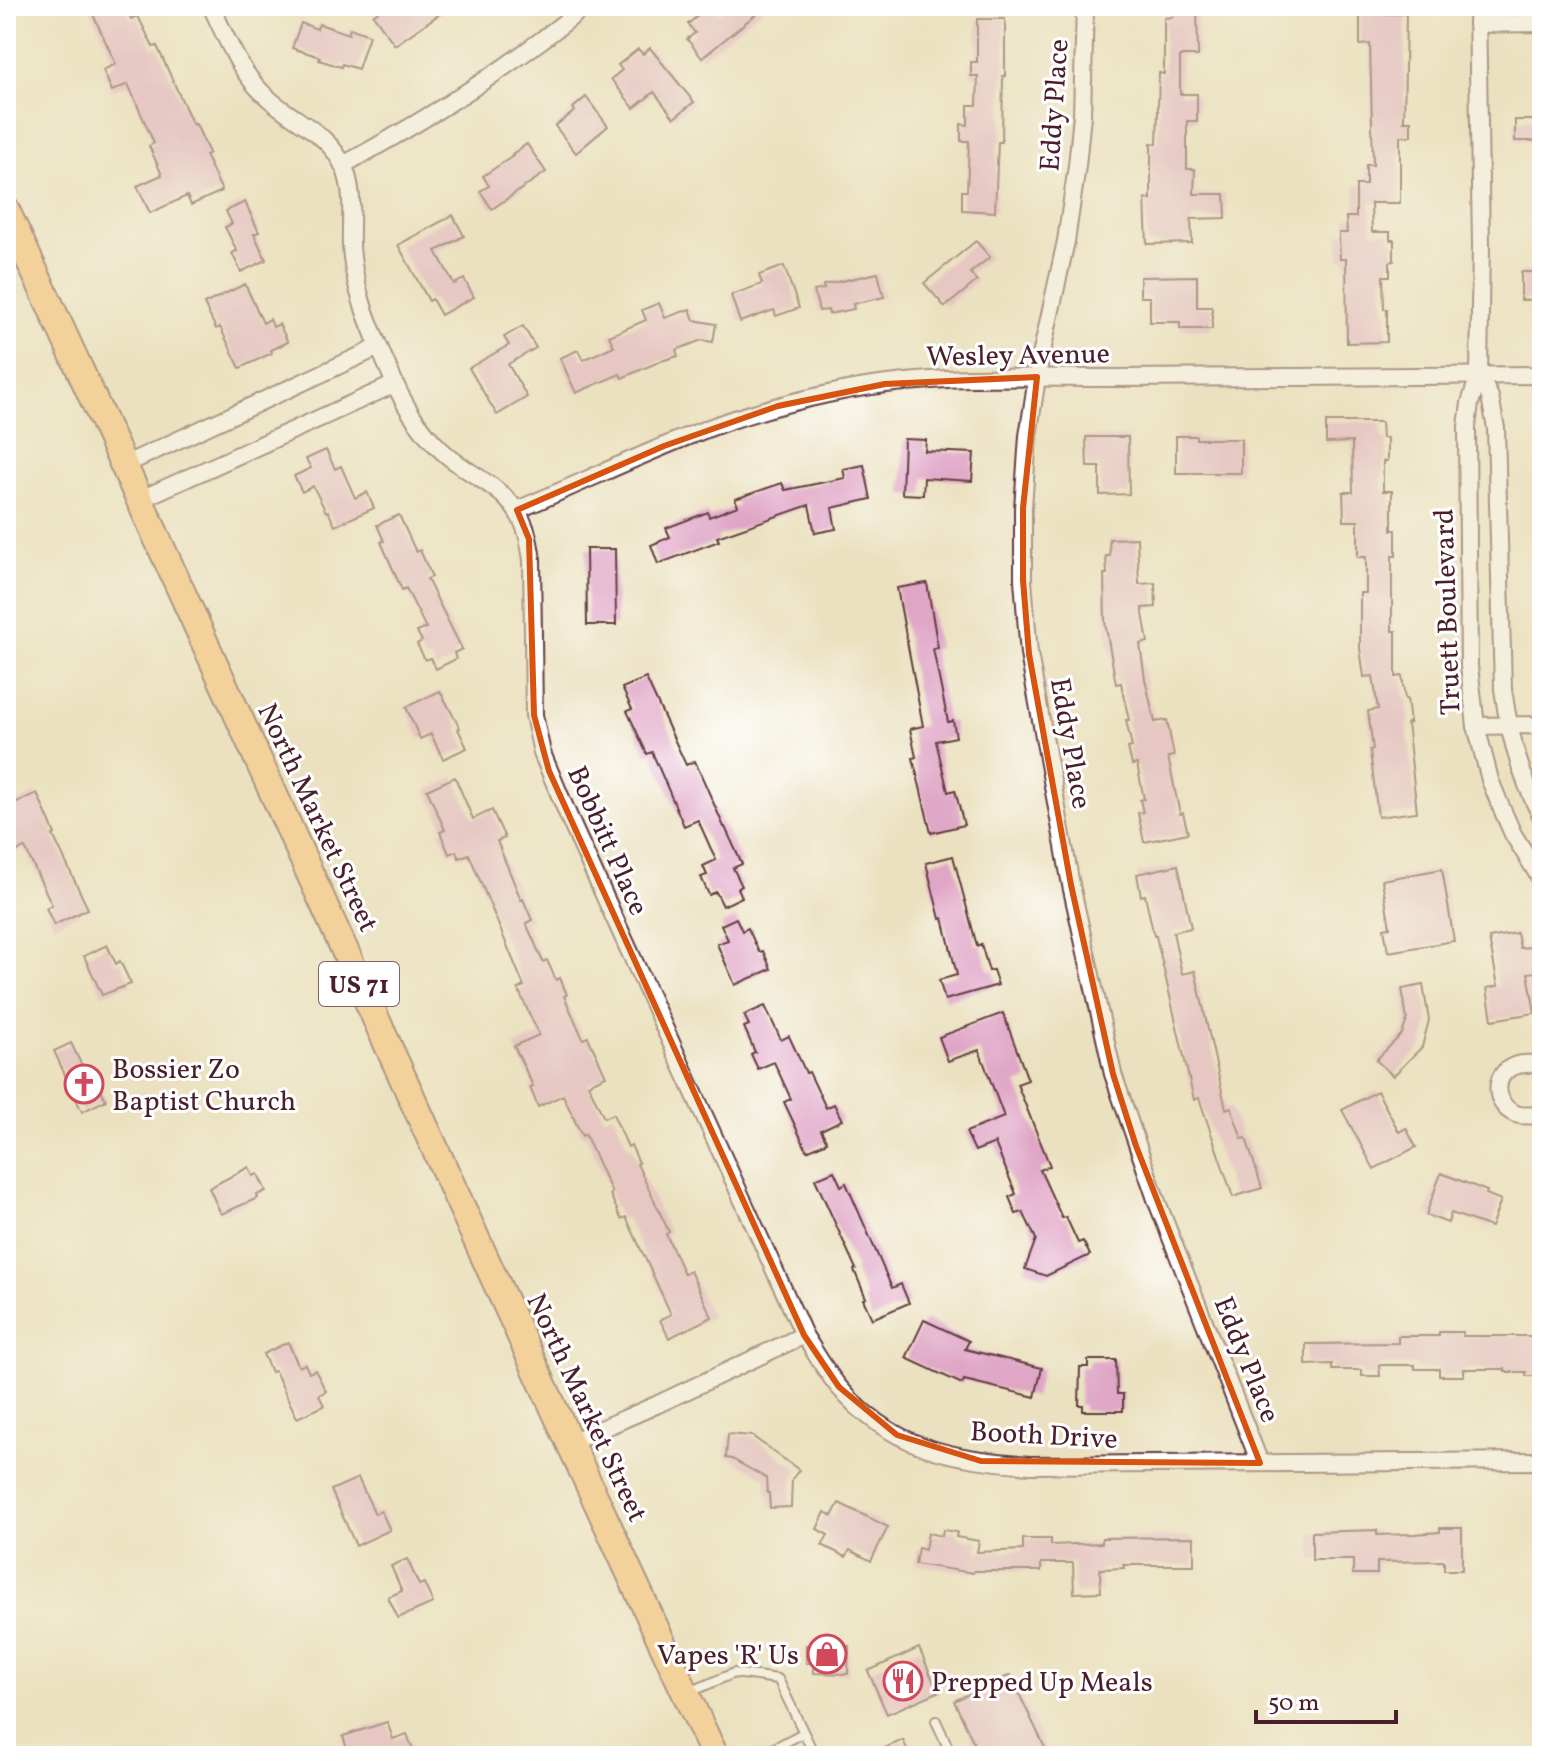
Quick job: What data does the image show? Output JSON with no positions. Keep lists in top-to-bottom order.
{
  "streets": {
    "main road": ["North Market Street", "US 71"],
    "street": [
      "Eddy Place",
      "Wesley Avenue",
      "Truett Boulevard",
      "Bobbitt Place",
      "Booth Drive"
    ]
  },
  "crossings": [
    ["Eddy Place", "Wesley Avenue"],
    ["Eddy Place", "Booth Drive"],
    ["Wesley Avenue", "Truett Boulevard"],
    ["Wesley Avenue", "Bobbitt Place"],
    ["Bobbitt Place", "Booth Drive"]
  ],
  "places": {
    "church": ["Bossier Zo Baptist Church"],
    "shop": ["Vapes 'R' Us"],
    "restaurant": ["Prepped Up Meals"]
  },
  "scale_bar": "50 m"
}
